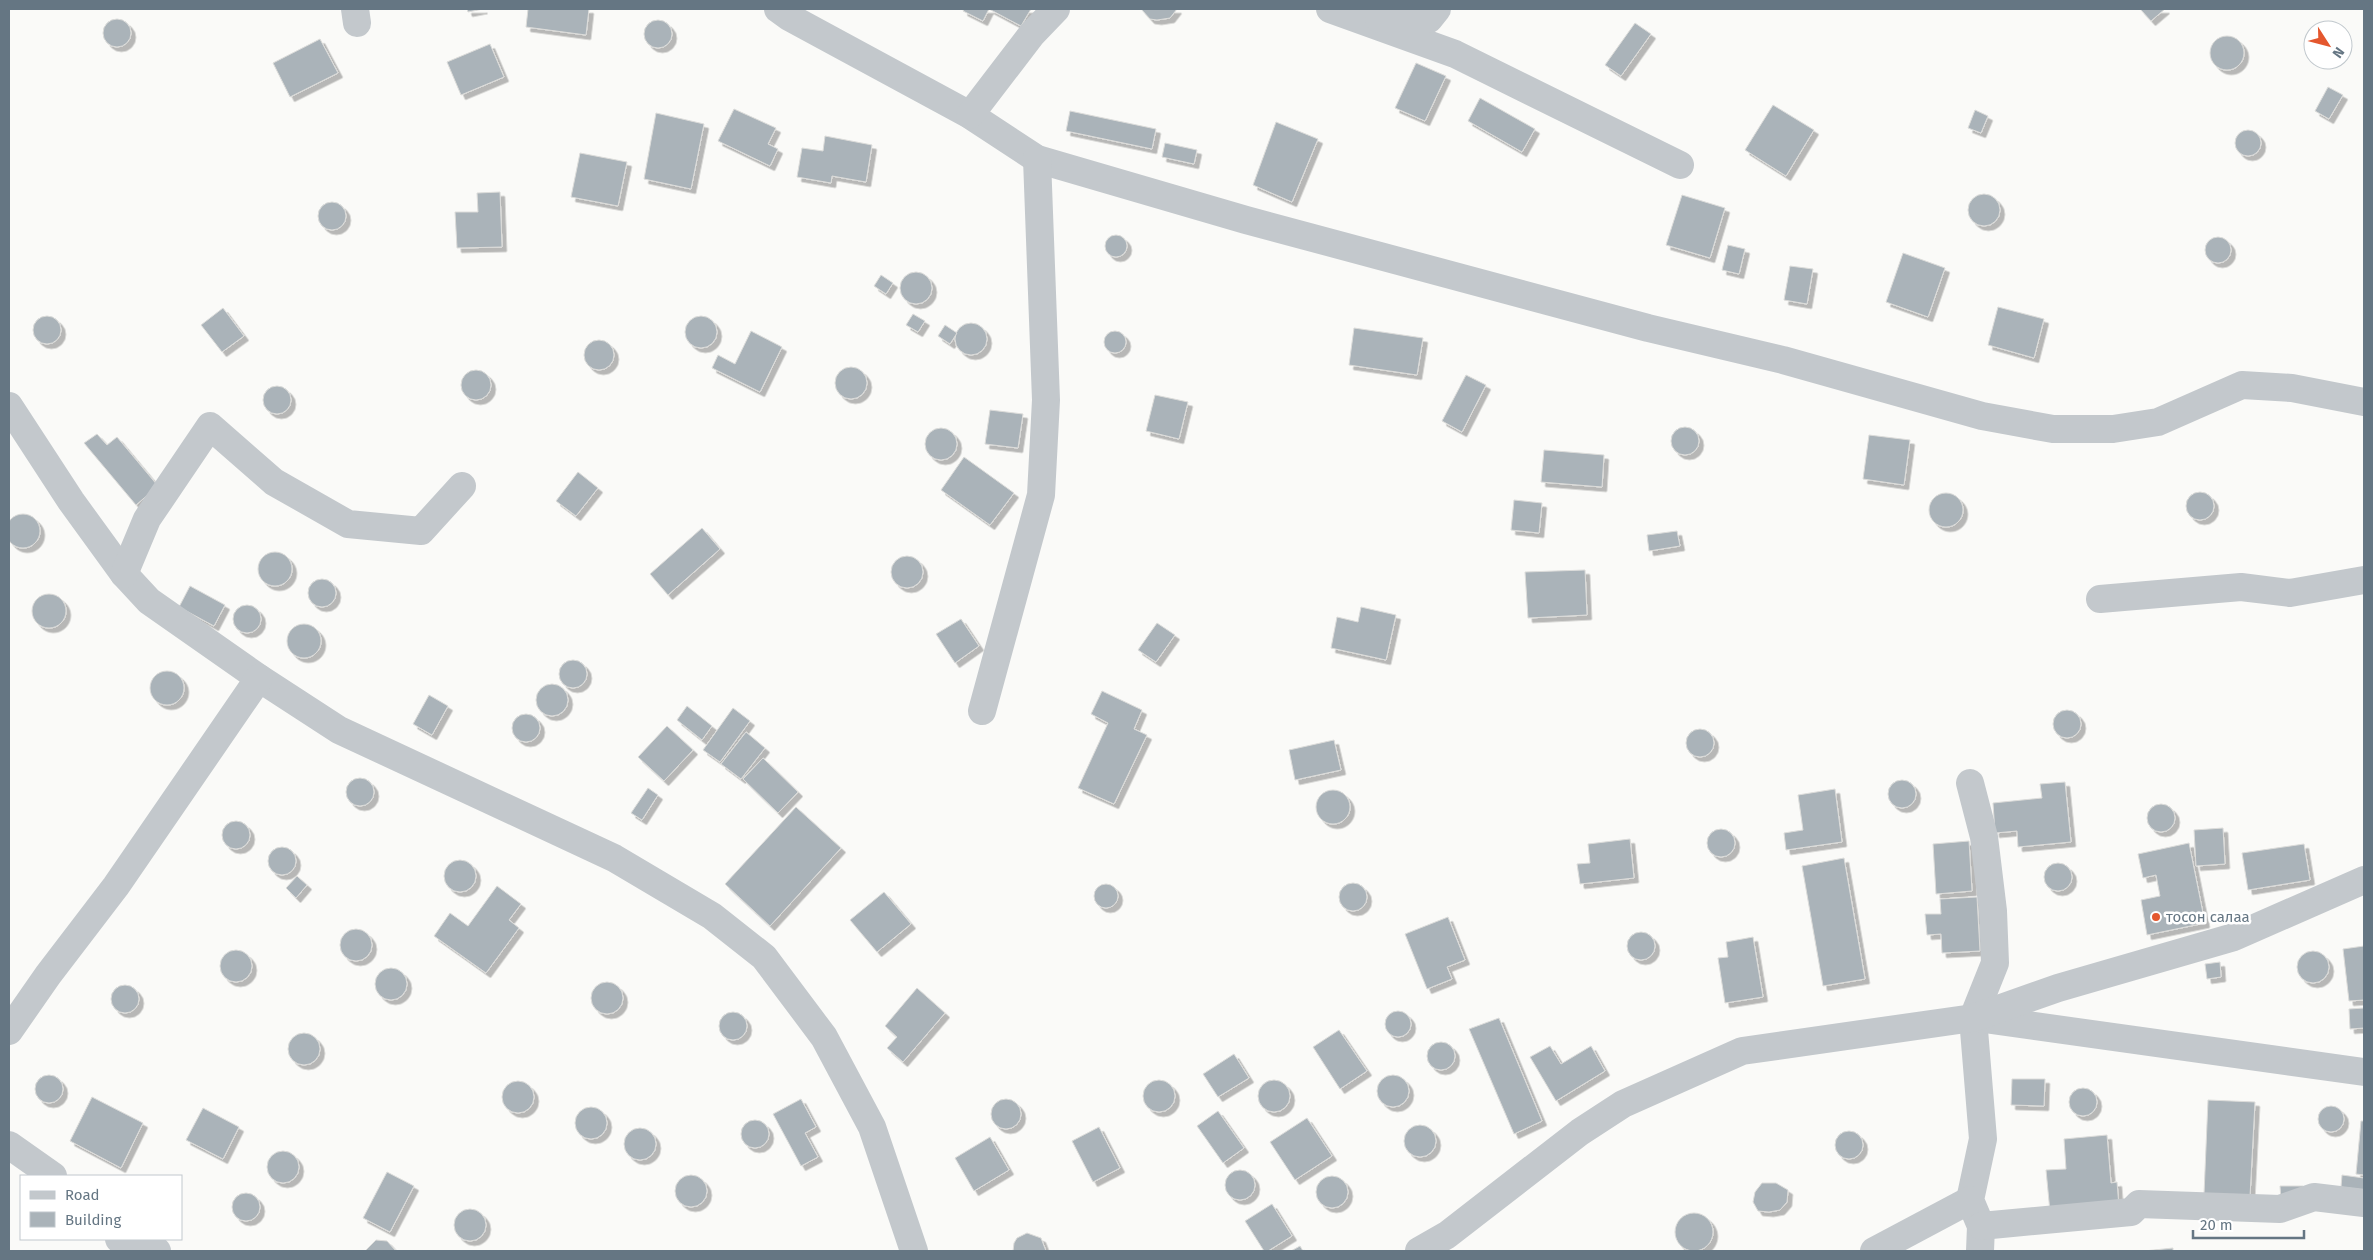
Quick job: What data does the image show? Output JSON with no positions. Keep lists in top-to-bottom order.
{
  "places": ["тосон салаа"],
  "legend": ["Road", "Building"],
  "scale_bar": "20 m",
  "north": "bottom right"
}
